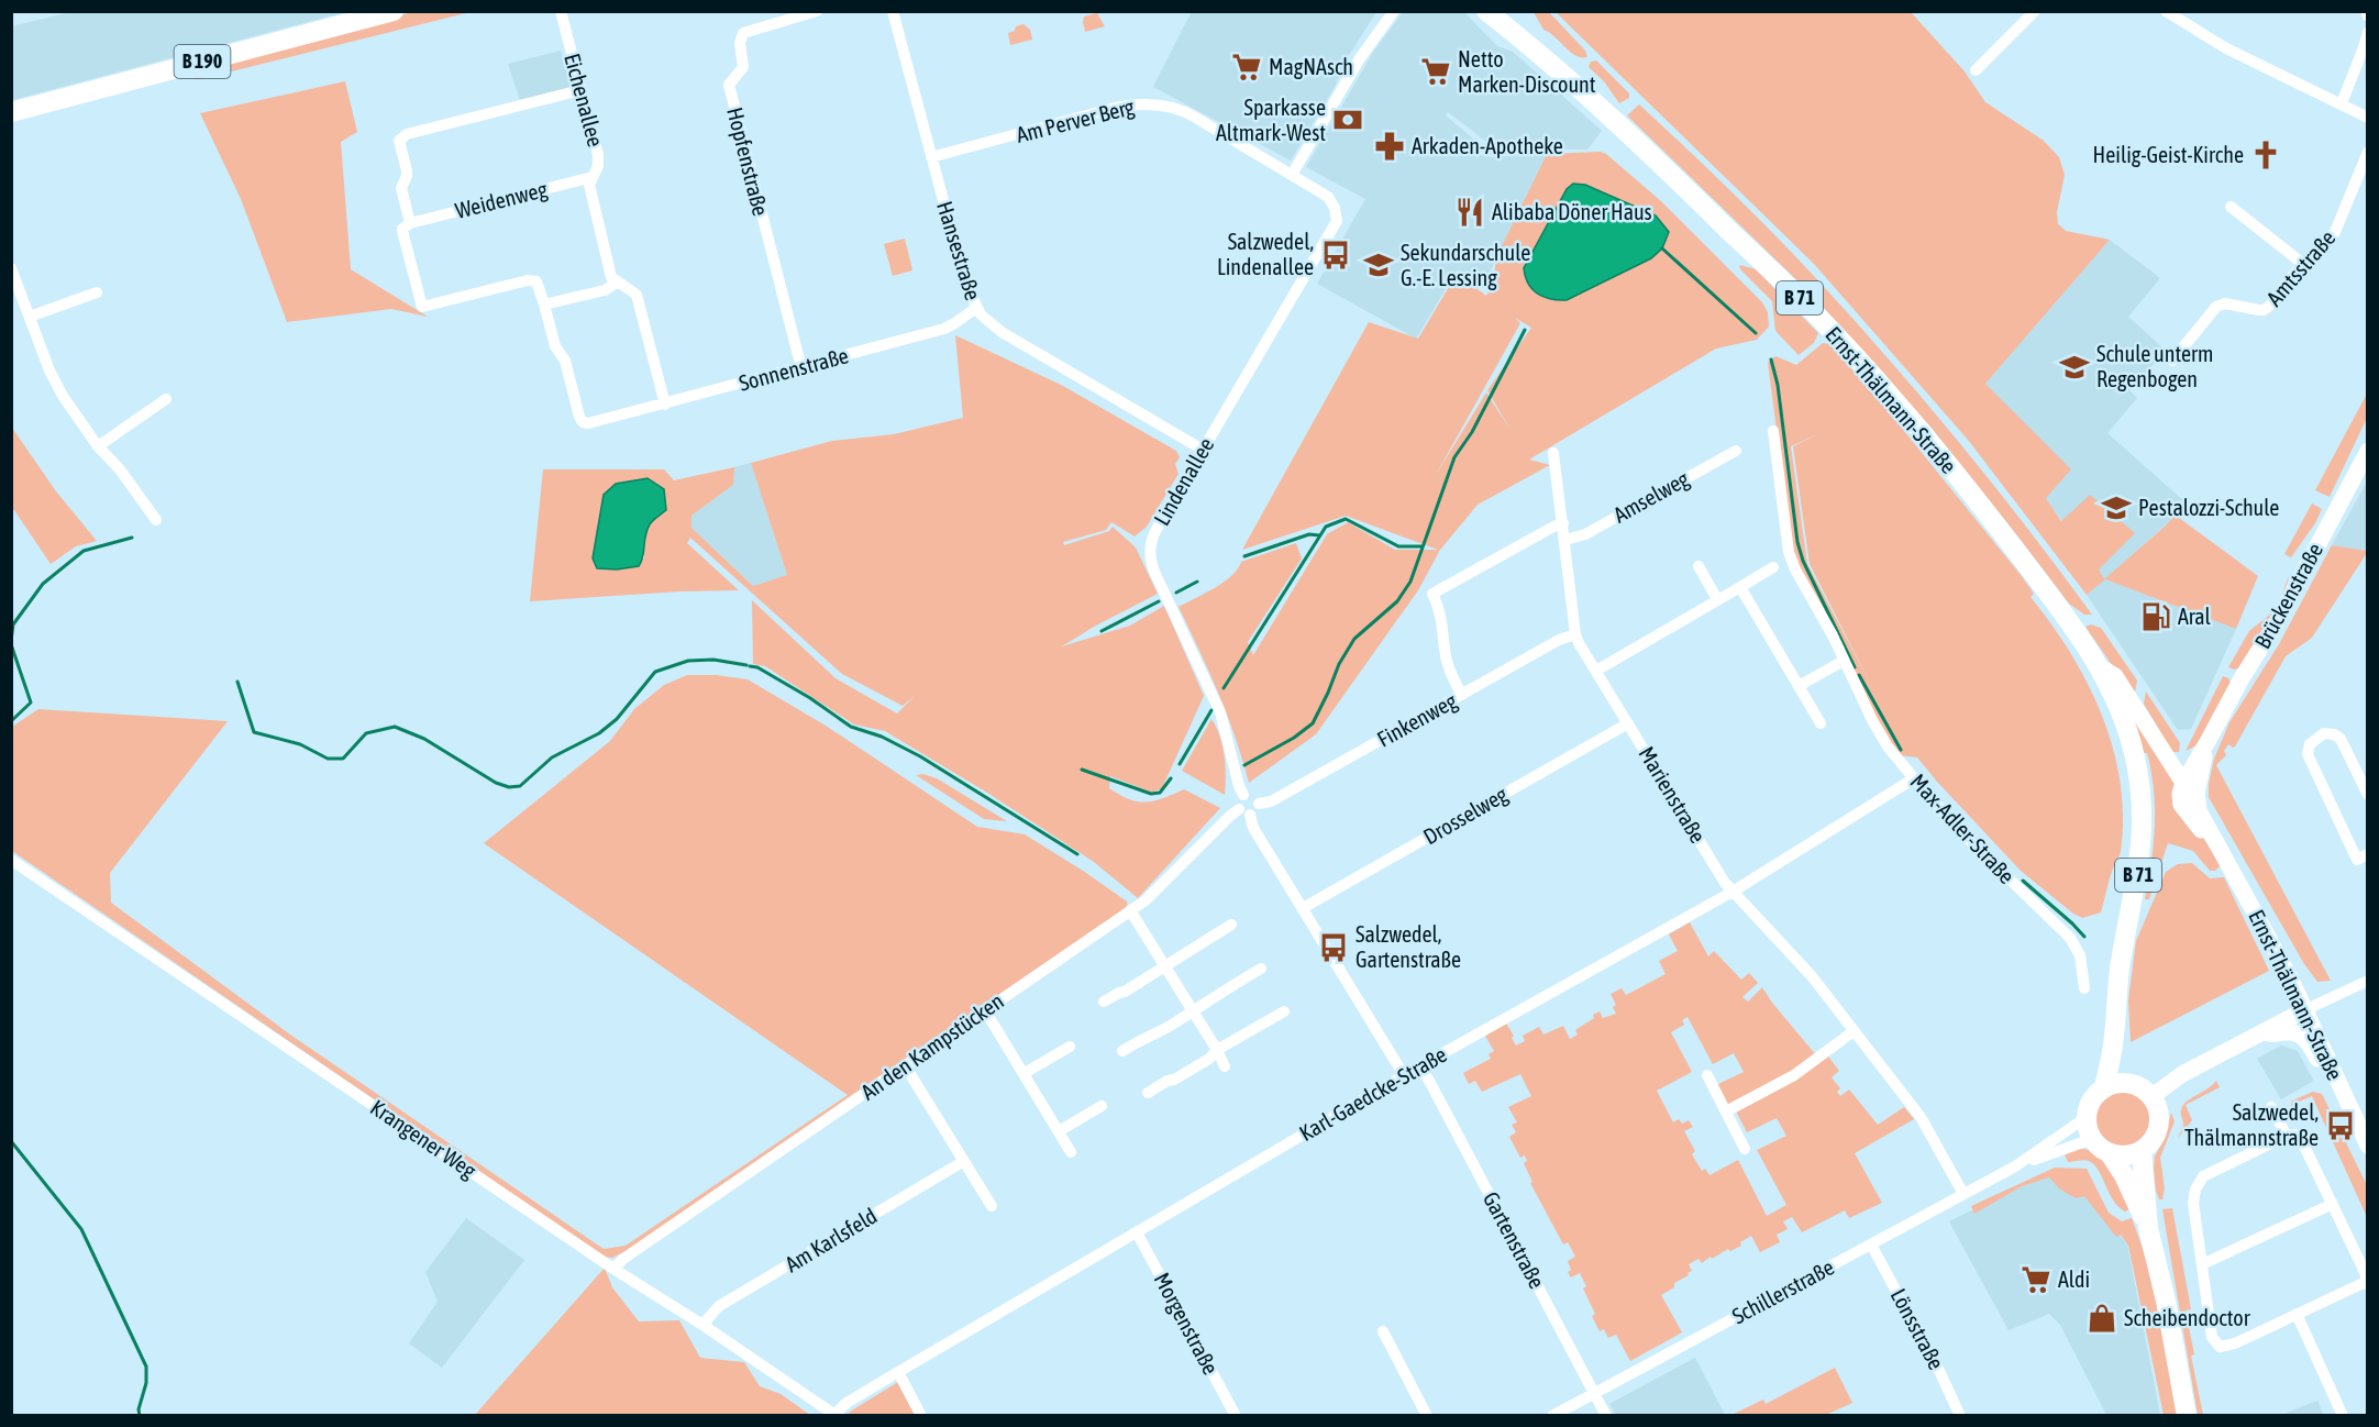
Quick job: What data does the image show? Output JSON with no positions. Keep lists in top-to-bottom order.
{
  "streets": {
    "main road": [
      "B 190",
      "B 71",
      "Ernst-Thälmann-Straße",
      "Brückenstraße"
    ],
    "street": [
      "Eichenallee",
      "Am Perver Berg",
      "Hopfenstraße",
      "Weidenweg",
      "Hansestraße",
      "Amtsstraße",
      "Sonnenstraße",
      "Lindenallee",
      "Amselweg",
      "Finkenweg",
      "Marienstraße",
      "Drosselweg",
      "Max-Adler-Straße",
      "An den Kampstücken",
      "Karl-Gaedcke-Straße",
      "Krangener Weg",
      "Am Karlsfeld",
      "Gartenstraße",
      "Schillerstraße",
      "Morgenstraße",
      "Lönsstraße"
    ]
  },
  "crossings": [
    ["Eichenallee", "Weidenweg"],
    ["Eichenallee", "Sonnenstraße"],
    ["Am Perver Berg", "Hansestraße"],
    ["Am Perver Berg", "Lindenallee"],
    ["Hopfenstraße", "Sonnenstraße"],
    ["Hansestraße", "Sonnenstraße"],
    ["Hansestraße", "Lindenallee"],
    ["B 71", "Ernst-Thälmann-Straße"],
    ["B 71", "Schillerstraße"],
    ["Ernst-Thälmann-Straße", "Brückenstraße"],
    ["Lindenallee", "Finkenweg"],
    ["Lindenallee", "An den Kampstücken"],
    ["Amselweg", "Marienstraße"],
    ["Finkenweg", "Marienstraße"],
    ["Finkenweg", "An den Kampstücken"],
    ["Marienstraße", "Drosselweg"],
    ["Marienstraße", "Karl-Gaedcke-Straße"],
    ["Marienstraße", "Schillerstraße"],
    ["Max-Adler-Straße", "Karl-Gaedcke-Straße"],
    ["An den Kampstücken", "Krangener Weg"],
    ["Karl-Gaedcke-Straße", "Krangener Weg"],
    ["Karl-Gaedcke-Straße", "Gartenstraße"],
    ["Karl-Gaedcke-Straße", "Morgenstraße"],
    ["Krangener Weg", "Am Karlsfeld"],
    ["Gartenstraße", "Schillerstraße"],
    ["Schillerstraße", "Lönsstraße"]
  ],
  "places": {
    "supermarket": ["MagNAsch", "Netto Marken-Discount", "Aldi"],
    "bank": ["Sparkasse Altmark-West"],
    "pharmacy": ["Arkaden-Apotheke"],
    "church": ["Heilig-Geist-Kirche"],
    "restaurant": ["Alibaba Döner Haus"],
    "bus stop": ["Salzwedel, Lindenallee", "Salzwedel, Gartenstraße", "Salzwedel, Thälmannstraße"],
    "school or university": ["Sekundarschule G.-E. Lessing", "Schule unterm Regenbogen", "Pestalozzi-Schule"],
    "fuel station": ["Aral"],
    "shop": ["Scheibendoctor"]
  }
}
